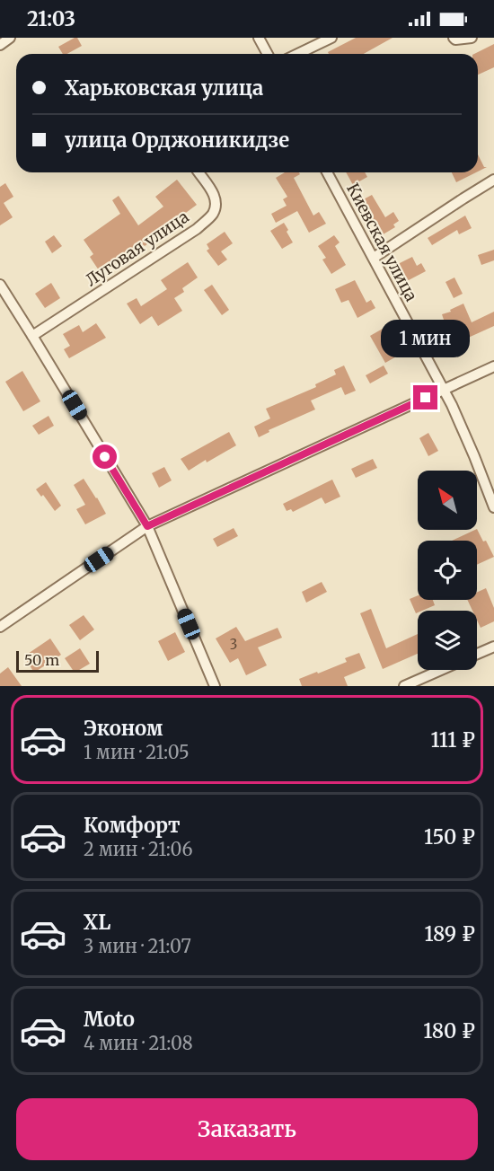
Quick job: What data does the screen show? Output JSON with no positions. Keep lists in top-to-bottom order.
{
  "streets": {
    "street": ["Киевская улица", "Луговая улица"]
  },
  "house_numbers": ["3"],
  "scale_bar": "50 m",
  "north": "top left",
  "page": {
    "status": "21:03",
    "banner": ["Харьковская улица", "улица Орджоникидзе"],
    "bubble": "1 мин",
    "scale": "50 m",
    "list": [
      {
        "name": "Эконом",
        "note": "1 мин · 21:05",
        "value": "111 ₽"
      },
      {
        "name": "Комфорт",
        "note": "2 мин · 21:06",
        "value": "150 ₽"
      },
      {
        "name": "XL",
        "note": "3 мин · 21:07",
        "value": "189 ₽"
      },
      {
        "name": "Moto",
        "note": "4 мин · 21:08",
        "value": "180 ₽"
      }
    ],
    "buttons": "Заказать"
  }
}
